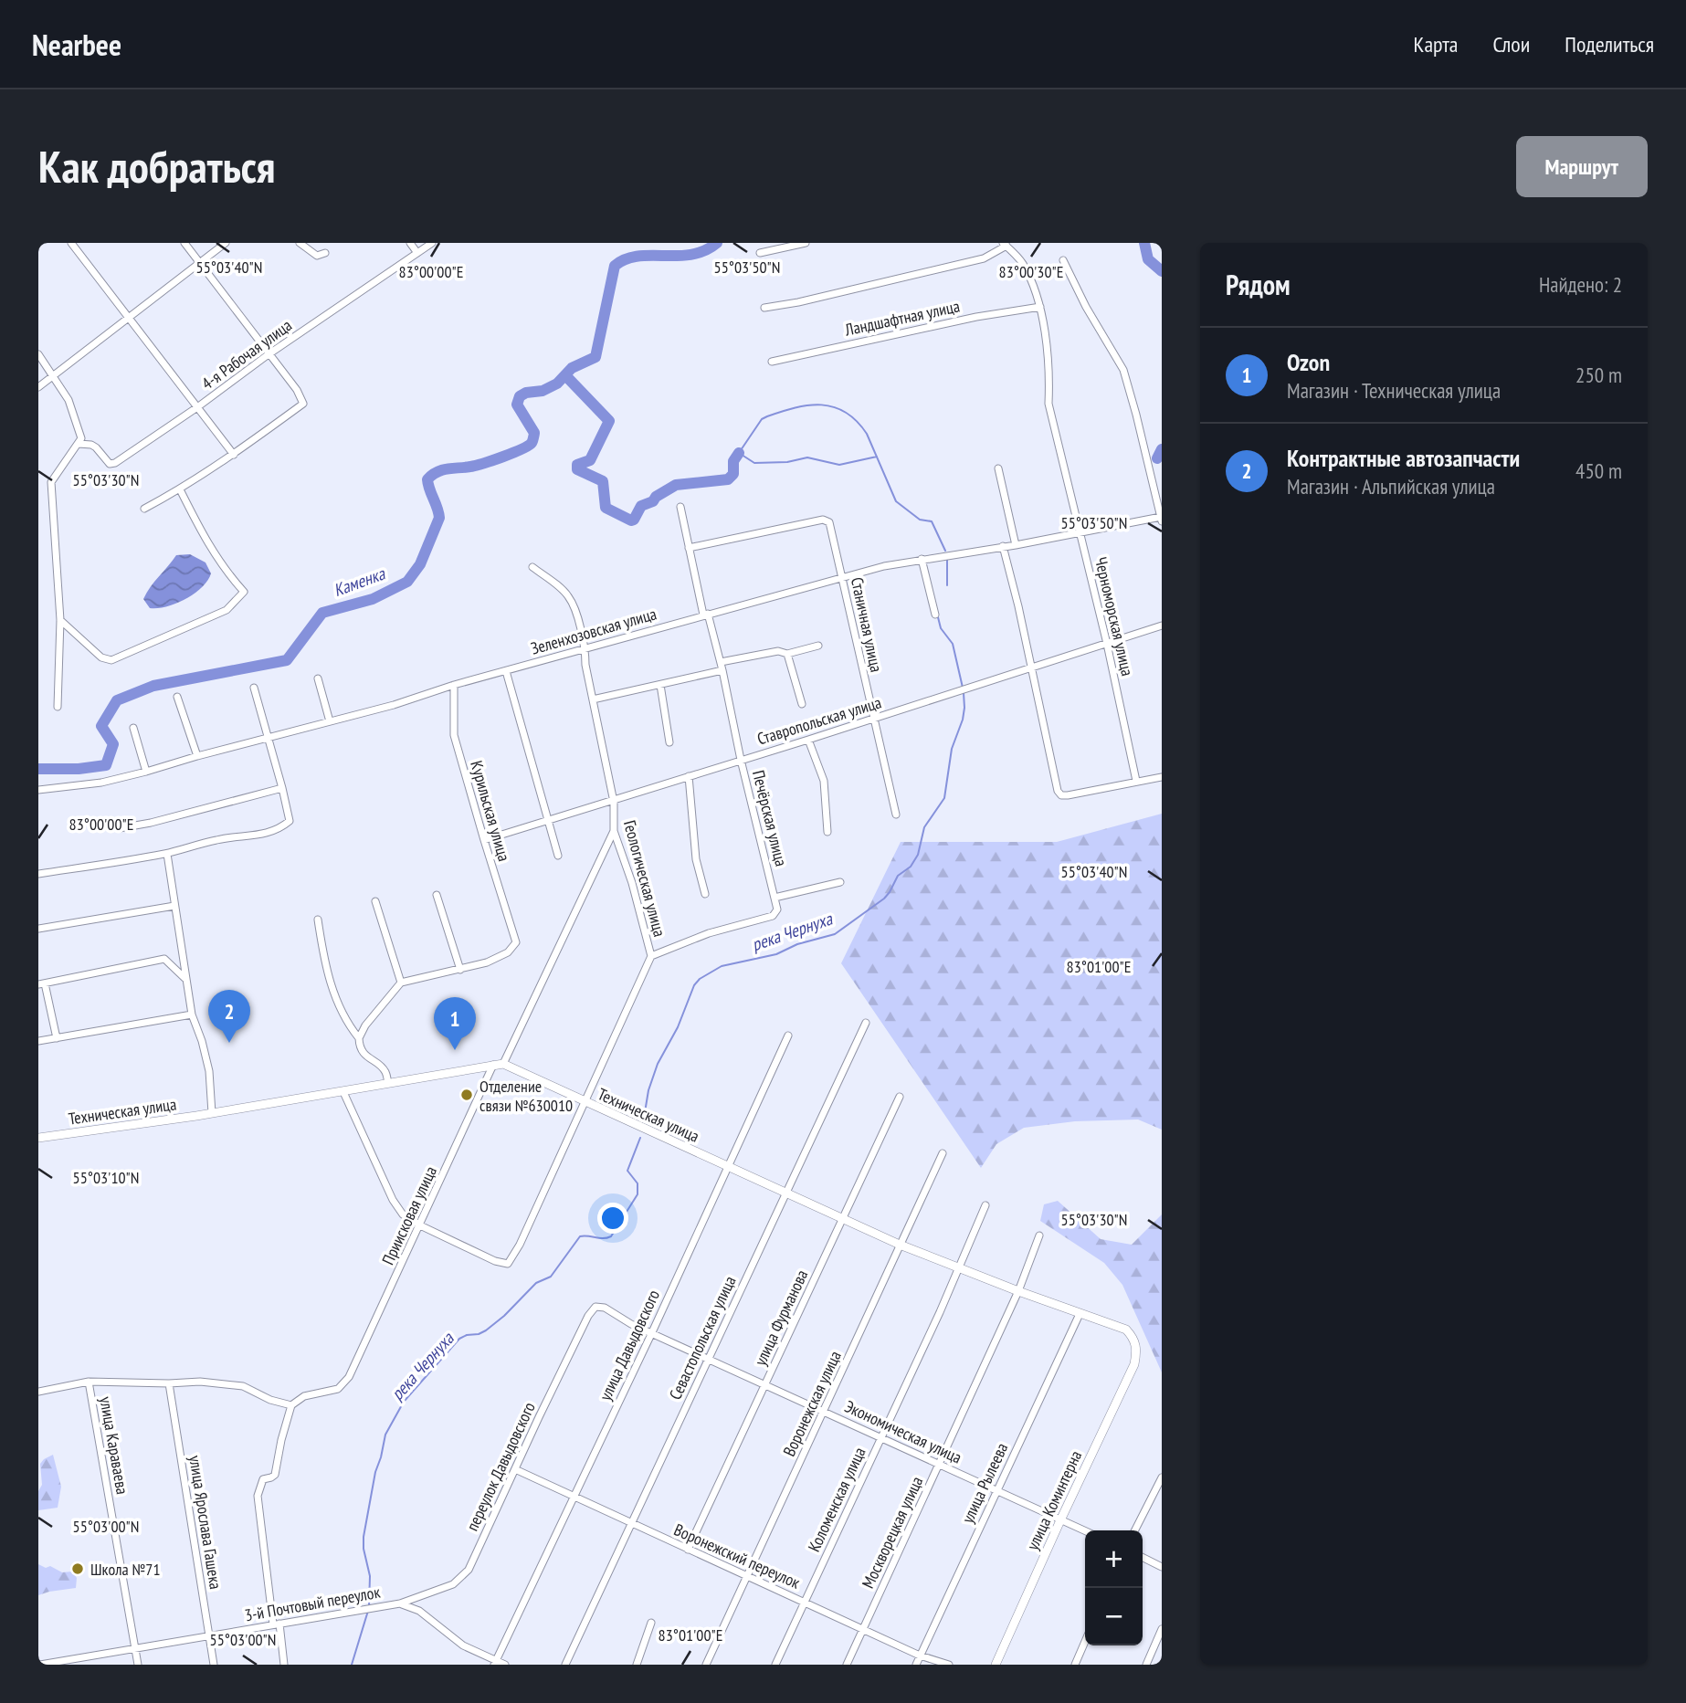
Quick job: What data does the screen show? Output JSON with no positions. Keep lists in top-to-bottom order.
{
  "streets": {
    "street": [
      "Ландшафтная улица",
      "4-я Рабочая улица",
      "Черноморская улица",
      "Станичная улица",
      "Зеленхозовская улица",
      "Ставропольская улица",
      "Курильская улица",
      "Печёрская улица",
      "Геологическая улица",
      "Техническая улица",
      "Приисковая улица",
      "улица Фурманова",
      "Севастопольская улица",
      "улица Давыдовского",
      "Воронежская улица",
      "Экономическая улица",
      "улица Караваева",
      "переулок Давыдовского",
      "улица Рылеева",
      "Коломенская улица",
      "улица Коминтерна",
      "улица Ярослава Гашека",
      "Москворецкая улица",
      "Воронежский переулок",
      "3-й Почтовый переулок"
    ]
  },
  "crossings": [
    ["Ландшафтная улица", "Черноморская улица"],
    ["Черноморская улица", "Зеленхозовская улица"],
    ["Черноморская улица", "Ставропольская улица"],
    ["Станичная улица", "Зеленхозовская улица"],
    ["Станичная улица", "Ставропольская улица"],
    ["Станичная улица", "Печёрская улица"],
    ["Зеленхозовская улица", "Курильская улица"],
    ["Зеленхозовская улица", "Печёрская улица"],
    ["Зеленхозовская улица", "Геологическая улица"],
    ["Ставропольская улица", "Курильская улица"],
    ["Ставропольская улица", "Печёрская улица"],
    ["Ставропольская улица", "Геологическая улица"],
    ["Печёрская улица", "Геологическая улица"],
    ["Геологическая улица", "Техническая улица"],
    ["Геологическая улица", "Приисковая улица"],
    ["Техническая улица", "Приисковая улица"],
    ["Техническая улица", "улица Фурманова"],
    ["Техническая улица", "Севастопольская улица"],
    ["Техническая улица", "улица Давыдовского"],
    ["Техническая улица", "Воронежская улица"],
    ["Техническая улица", "улица Рылеева"],
    ["Техническая улица", "Коломенская улица"],
    ["Техническая улица", "улица Коминтерна"],
    ["Техническая улица", "Москворецкая улица"],
    ["улица Фурманова", "Экономическая улица"],
    ["улица Фурманова", "Воронежский переулок"],
    ["Севастопольская улица", "Экономическая улица"],
    ["Севастопольская улица", "Воронежский переулок"],
    ["улица Давыдовского", "Экономическая улица"],
    ["улица Давыдовского", "Воронежский переулок"],
    ["Воронежская улица", "Экономическая улица"],
    ["Воронежская улица", "Воронежский переулок"],
    ["Экономическая улица", "переулок Давыдовского"],
    ["Экономическая улица", "улица Рылеева"],
    ["Экономическая улица", "Коломенская улица"],
    ["Экономическая улица", "улица Коминтерна"],
    ["Экономическая улица", "Москворецкая улица"],
    ["улица Караваева", "3-й Почтовый переулок"],
    ["переулок Давыдовского", "Воронежский переулок"],
    ["переулок Давыдовского", "3-й Почтовый переулок"],
    ["улица Рылеева", "Воронежский переулок"],
    ["Коломенская улица", "Воронежский переулок"],
    ["улица Ярослава Гашека", "3-й Почтовый переулок"],
    ["Москворецкая улица", "Воронежский переулок"]
  ],
  "water": ["Каменка", "река Чернуха"],
  "places": ["Отделение связи №630010", "Школа №71"],
  "page": {
    "header": "Nearbee",
    "nav": ["Карта", "Слои", "Поделиться"],
    "buttons": "Маршрут",
    "title": "Как добраться",
    "heading": ["Рядом", "Найдено: 2"],
    "list": [
      {
        "mark": "1",
        "name": "Ozon",
        "note": "Магазин · Техническая улица",
        "value": "250 m"
      },
      {
        "mark": "2",
        "name": "Контрактные автозапчасти",
        "note": "Магазин · Альпийская улица",
        "value": "450 m"
      }
    ],
    "pins": ["2", "1"],
    "map_buttons": ["+", "−"]
  },
  "coordinates": [
    "55°03'40\"N",
    "55°03'50\"N",
    "83°00'00\"E",
    "83°00'30\"E",
    "55°03'30\"N",
    "83°01'00\"E",
    "55°03'10\"N",
    "55°03'00\"N"
  ]
}
